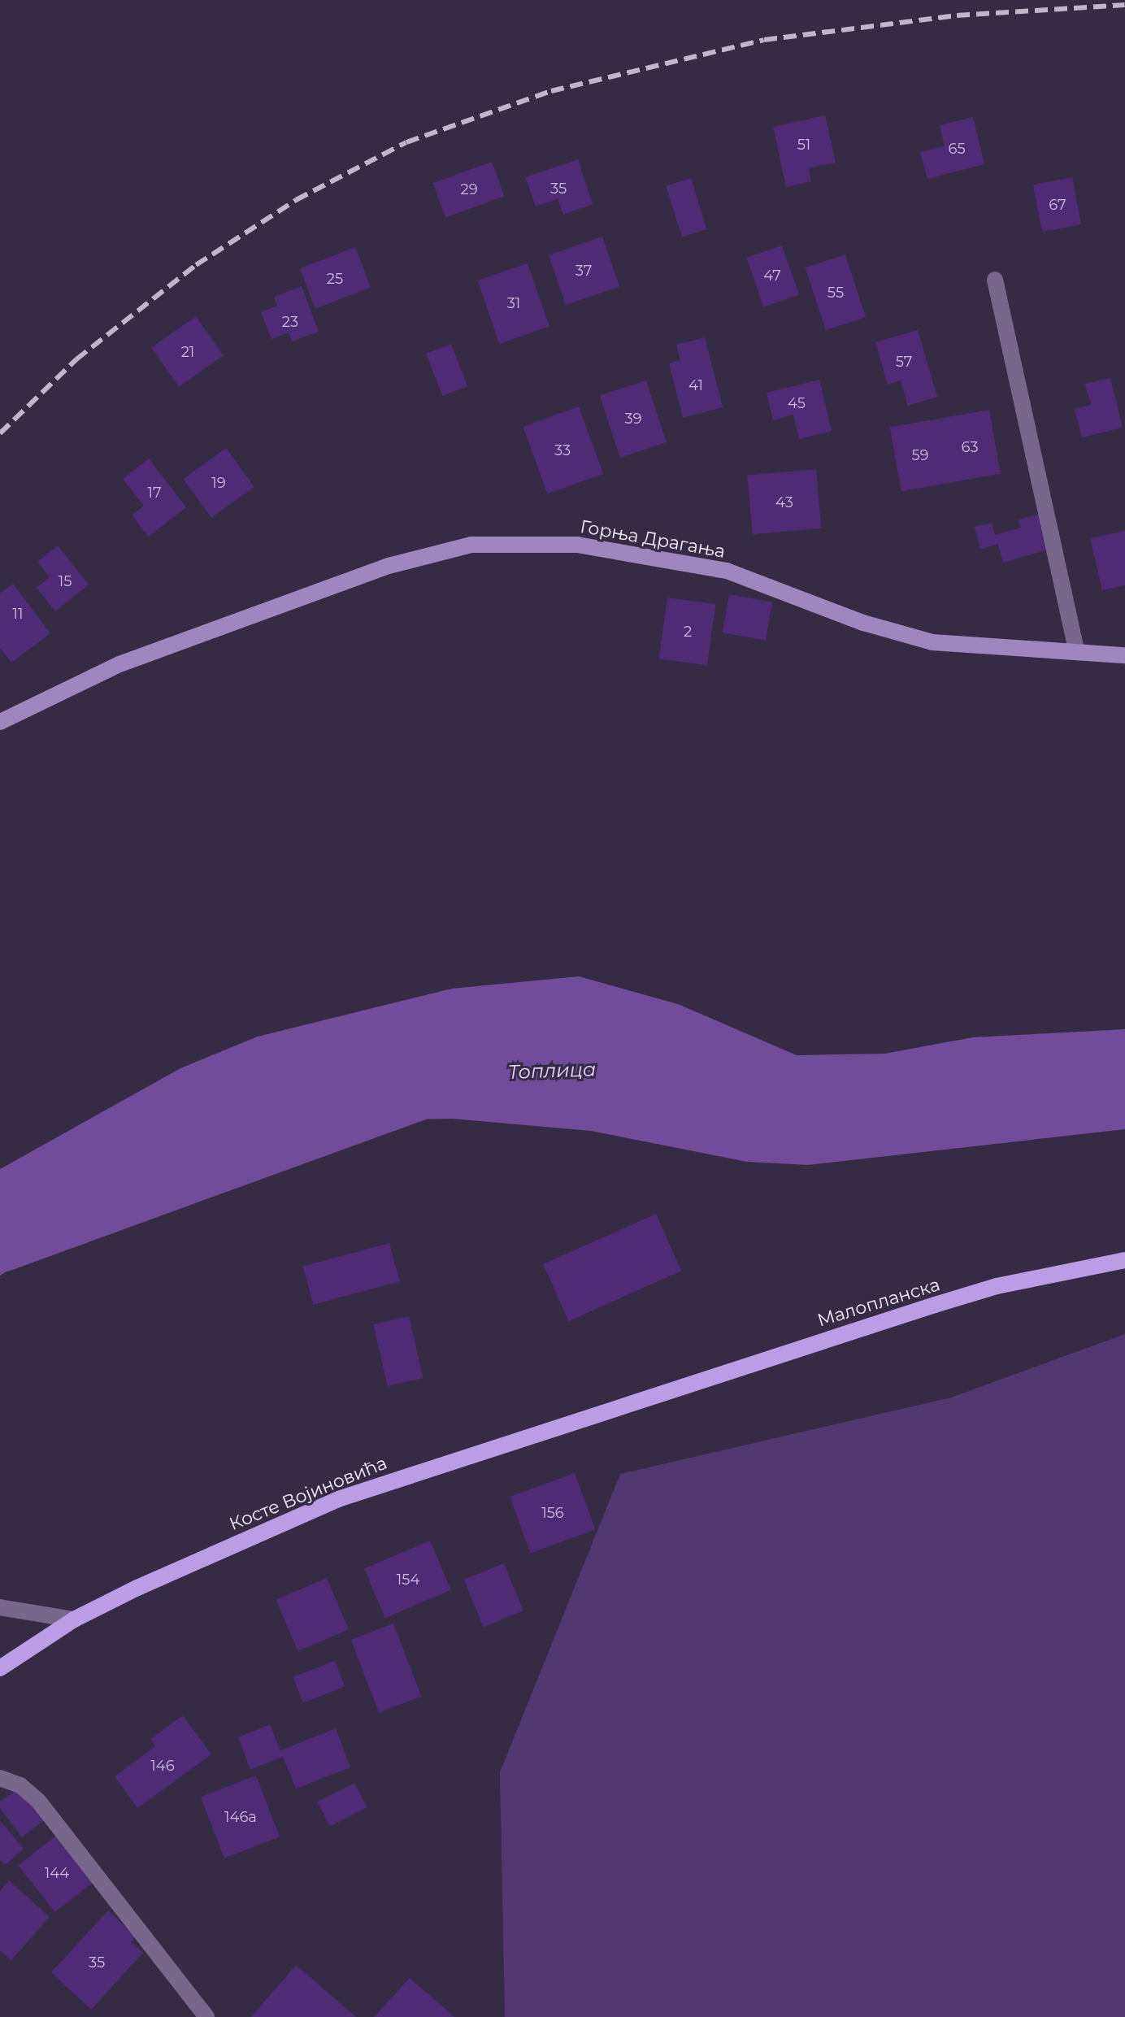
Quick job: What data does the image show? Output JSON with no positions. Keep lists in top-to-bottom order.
{
  "streets": {
    "main road": ["Малопланска", "Косте Војиновића"],
    "street": ["Горња Драгања"]
  },
  "crossings": [
    ["Малопланска", "Косте Војиновића"]
  ],
  "water": ["Топлица"],
  "house_numbers": [
    "51",
    "65",
    "35",
    "29",
    "67",
    "37",
    "47",
    "25",
    "55",
    "31",
    "23",
    "21",
    "57",
    "41",
    "45",
    "39",
    "63",
    "33",
    "59",
    "19",
    "17",
    "43",
    "15",
    "11",
    "2",
    "156",
    "154",
    "146",
    "146a",
    "144",
    "35"
  ]
}
